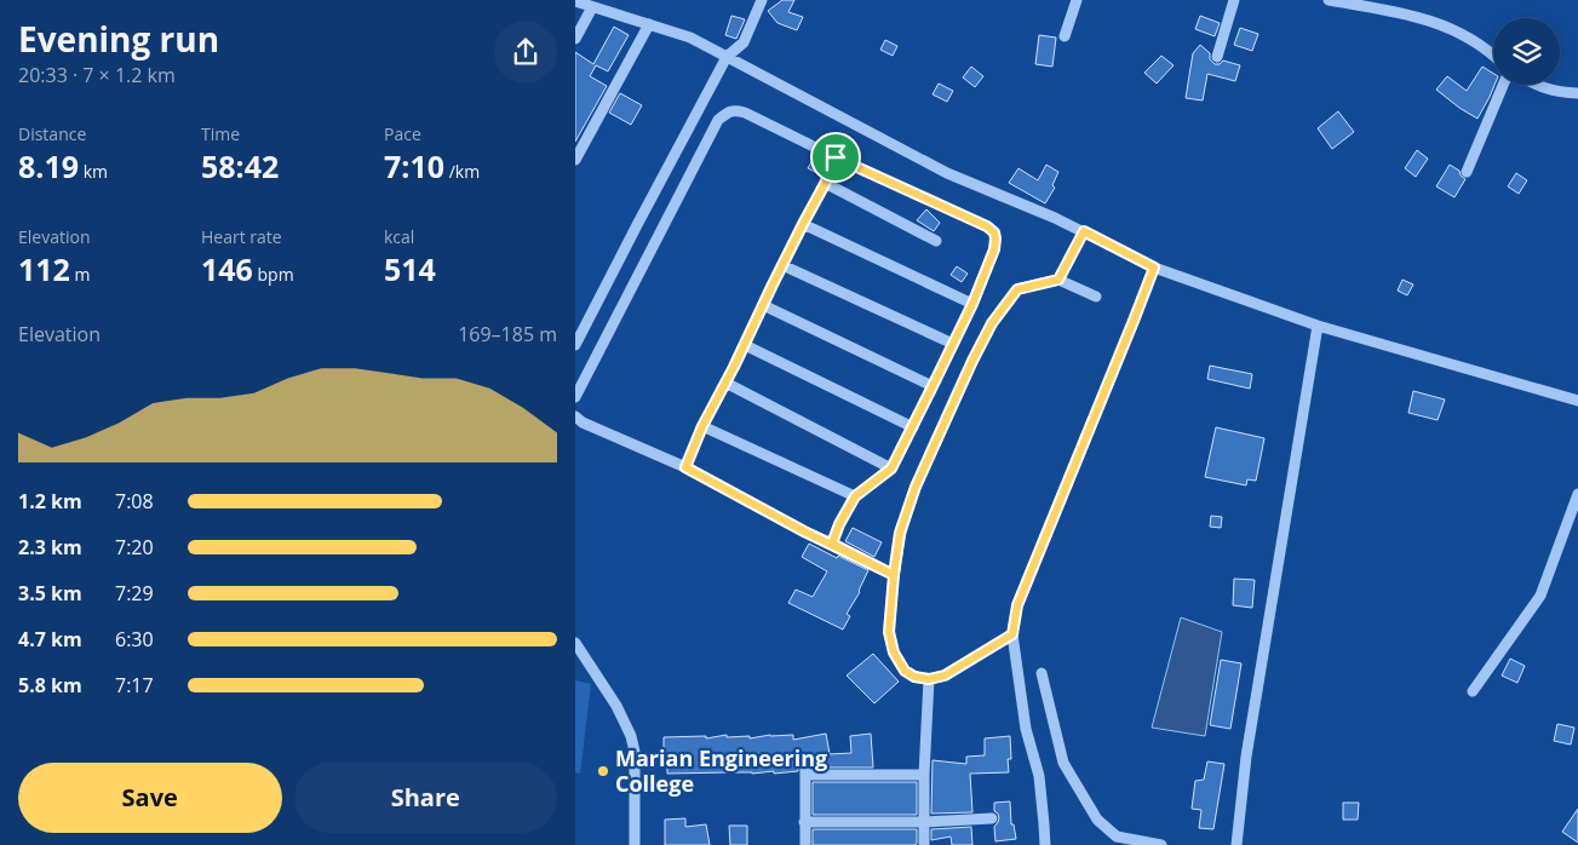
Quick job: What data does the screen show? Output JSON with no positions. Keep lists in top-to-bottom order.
{
  "places": ["Marian Engineering College"],
  "page": {
    "heading": ["Evening run", "20:33 · 7 × 1.2 km"],
    "stats": [
      ["Distance", "8.19 km"],
      ["Time", "58:42"],
      ["Pace", "7:10 /km"],
      ["Elevation", "112 m"],
      ["Heart rate", "146 bpm"],
      ["kcal", "514"]
    ],
    "chart": ["Elevation", "169–185 m"],
    "list": [
      {
        "name": "1.2 km",
        "note": "7:08"
      },
      {
        "name": "2.3 km",
        "note": "7:20"
      },
      {
        "name": "3.5 km",
        "note": "7:29"
      },
      {
        "name": "4.7 km",
        "note": "6:30"
      },
      {
        "name": "5.8 km",
        "note": "7:17"
      }
    ],
    "buttons": ["Save", "Share"]
  }
}
